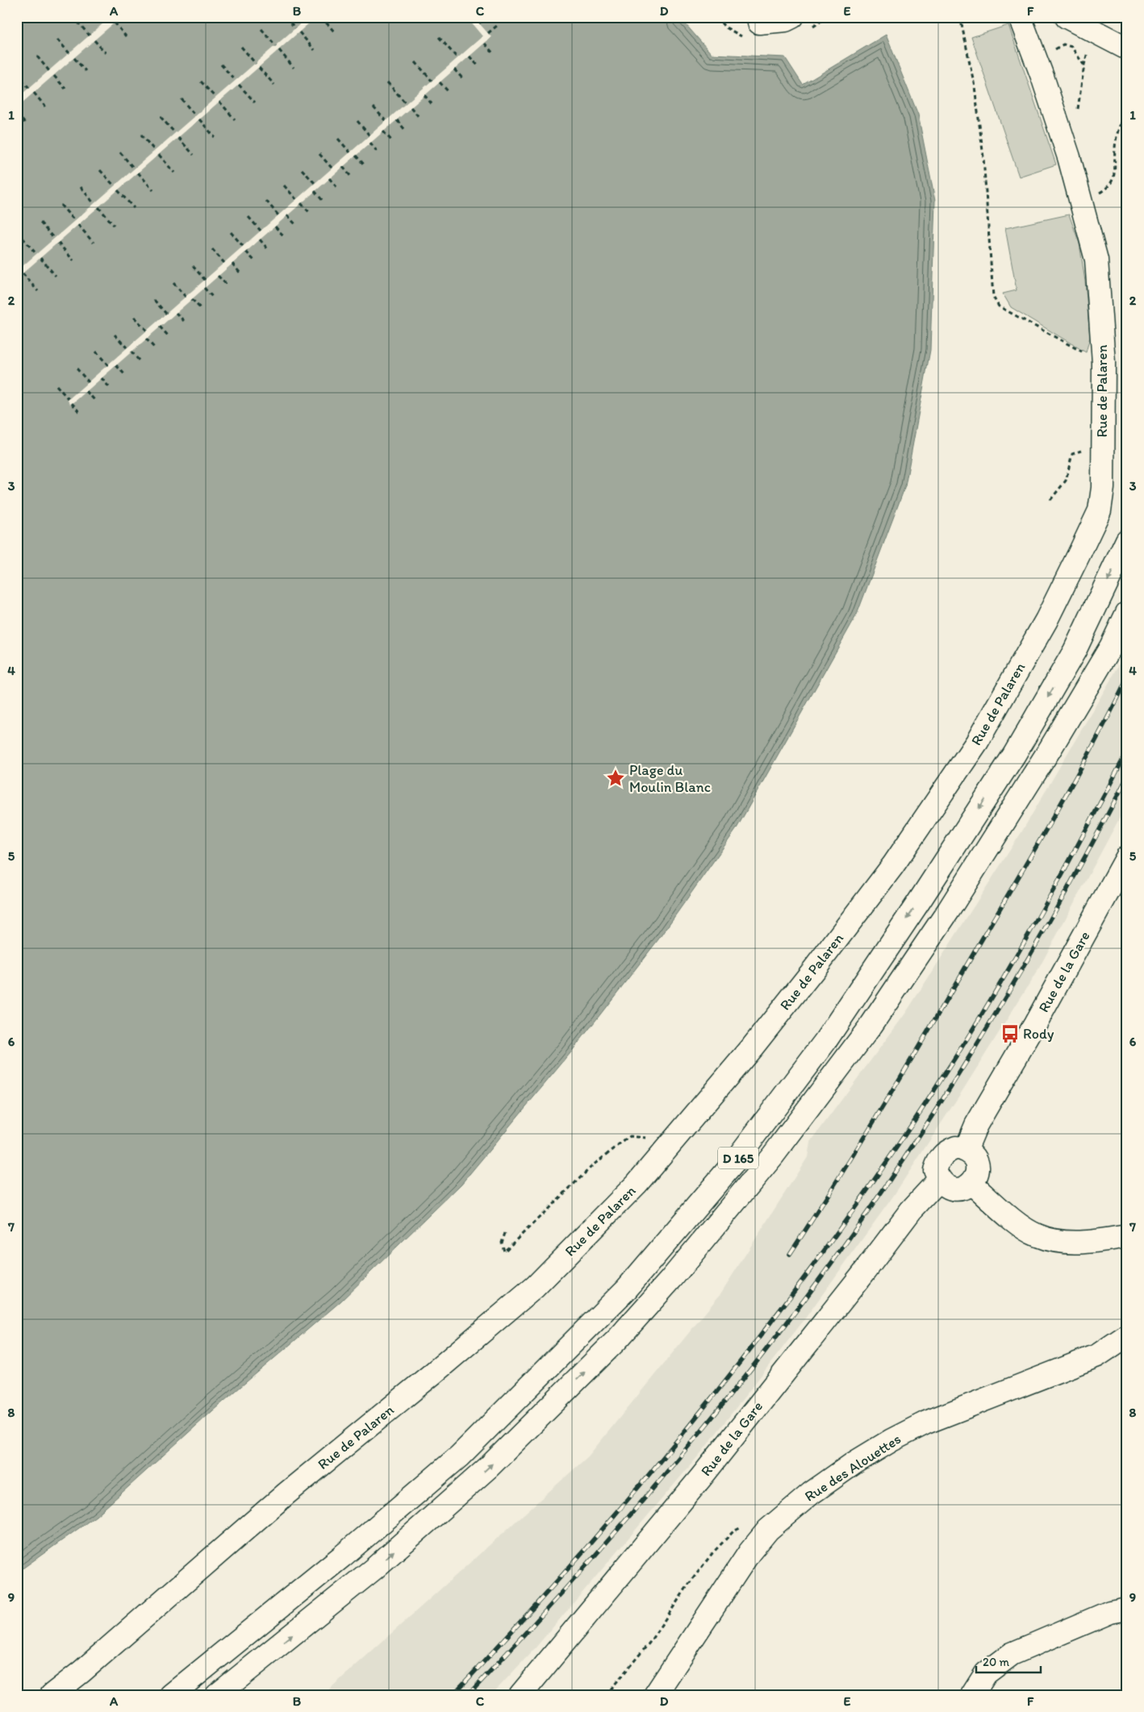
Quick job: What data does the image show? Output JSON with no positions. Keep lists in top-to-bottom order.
{
  "streets": {
    "main road": [
      "Rue de Palaren",
      "Rue de la Gare",
      "D 165",
      "Rue des Alouettes"
    ]
  },
  "places": {
    "place": ["Plage du Moulin Blanc"],
    "bus stop": ["Rody"]
  },
  "scale_bar": "20 m",
  "grid": {
    "columns": [
      "A",
      "B",
      "C",
      "D",
      "E",
      "F"
    ],
    "rows": [
      "1",
      "2",
      "3",
      "4",
      "5",
      "6",
      "7",
      "8",
      "9"
    ]
  }
}
